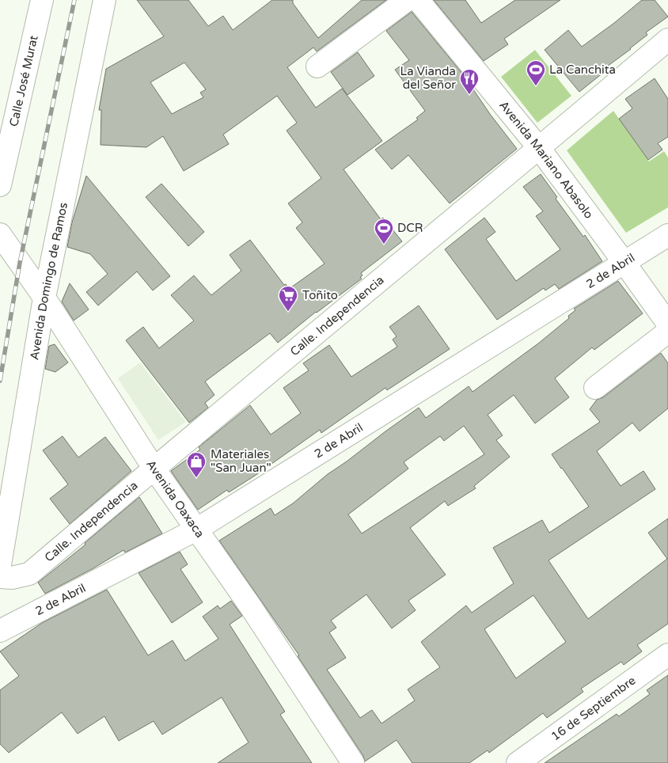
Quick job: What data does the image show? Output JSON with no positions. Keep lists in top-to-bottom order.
{
  "streets": {
    "street": [
      "Calle José Murat",
      "Avenida Mariano Abasolo",
      "2 de Abril",
      "Avenida Domingo de Ramos",
      "Calle. Independencia",
      "Avenida Oaxaca",
      "16 de Septiembre"
    ]
  },
  "crossings": [
    ["Avenida Mariano Abasolo", "2 de Abril"],
    ["Avenida Mariano Abasolo", "Calle. Independencia"],
    ["2 de Abril", "Avenida Oaxaca"],
    ["Avenida Domingo de Ramos", "Avenida Oaxaca"],
    ["Calle. Independencia", "Avenida Oaxaca"]
  ],
  "places": {
    "sports": ["La Canchita", "DCR"],
    "restaurant": ["La Vianda del Señor"],
    "supermarket": ["Toñito"],
    "shop": ["Materiales \"San Juan\""]
  }
}
